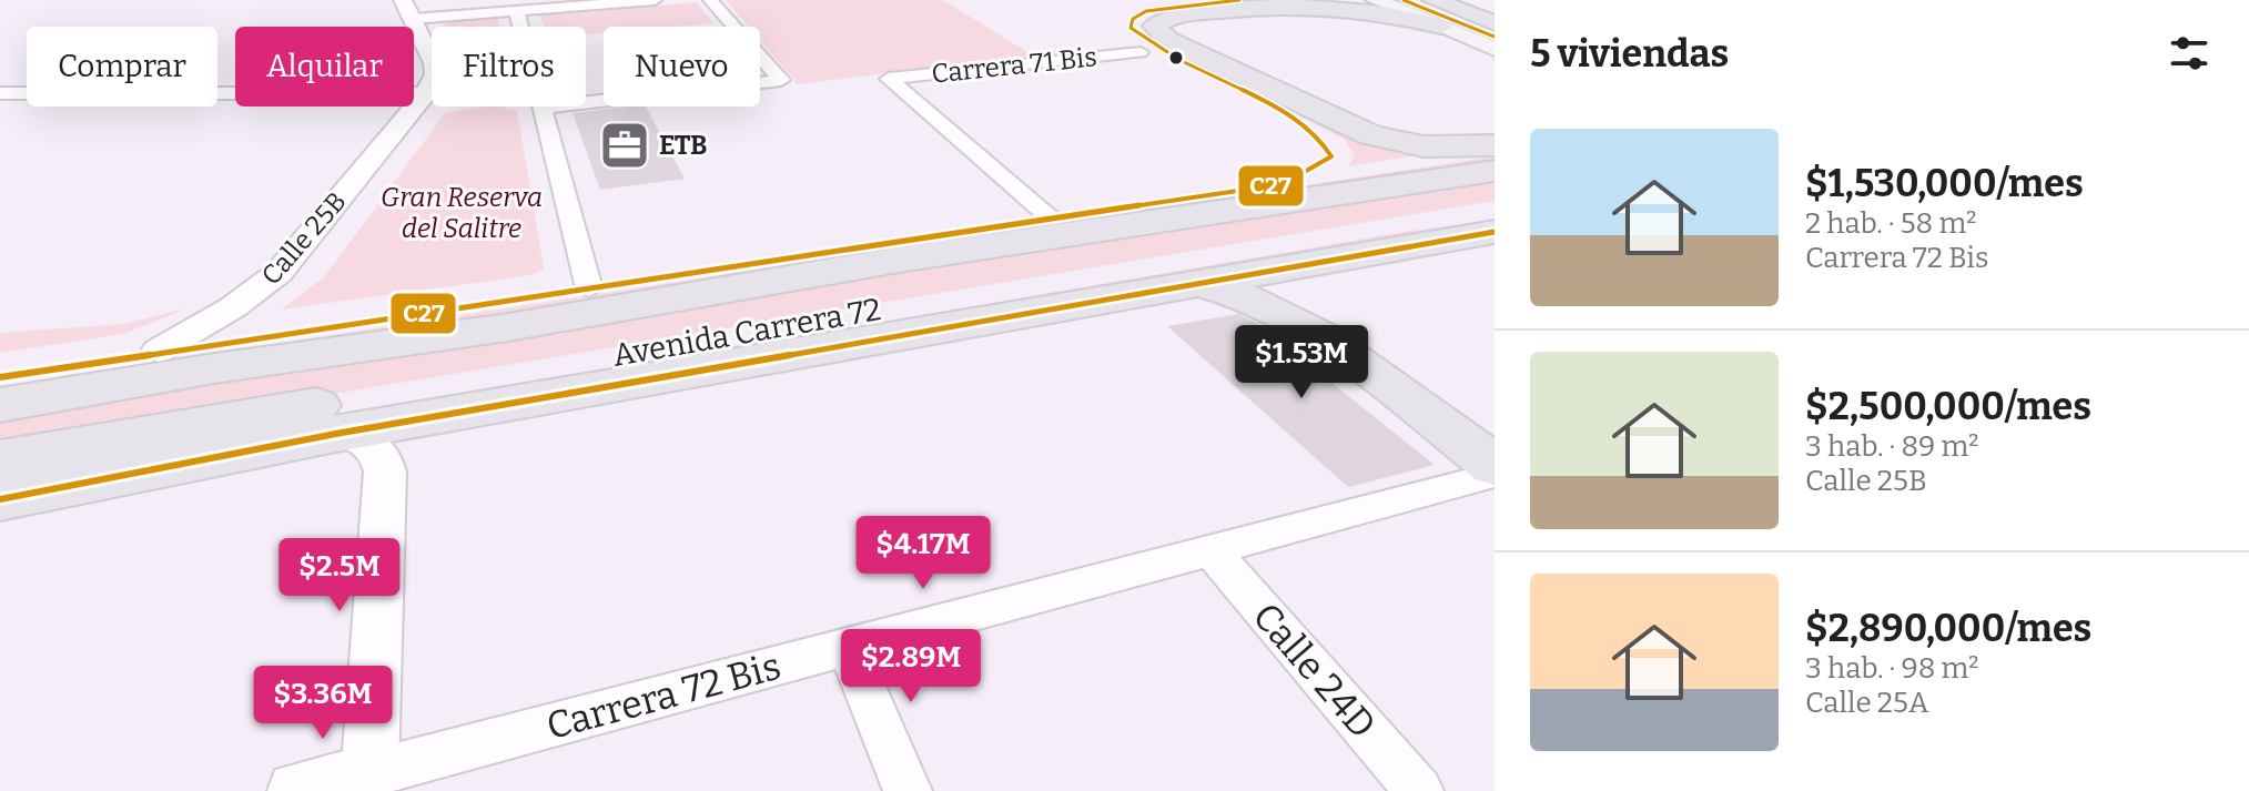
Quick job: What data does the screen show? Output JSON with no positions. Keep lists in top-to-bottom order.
{
  "streets": {
    "highway": ["Avenida Carrera 72"],
    "street": [
      "Carrera 71 Bis",
      "Calle 25B",
      "Calle 24D",
      "Carrera 72 Bis"
    ]
  },
  "crossings": [
    ["Calle 24D", "Carrera 72 Bis"]
  ],
  "parks": ["Gran Reserva del Salitre"],
  "places": {
    "office": ["ETB"]
  },
  "lines": ["transit line C27"],
  "page": {
    "heading": "5 viviendas",
    "chip": [
      "Comprar",
      "Alquilar",
      "Filtros",
      "Nuevo"
    ],
    "list": [
      {
        "name": "$1,530,000/mes",
        "note": "2 hab. · 58 m² · Carrera 72 Bis"
      },
      {
        "name": "$2,500,000/mes",
        "note": "3 hab. · 89 m² · Calle 25B"
      },
      {
        "name": "$2,890,000/mes",
        "note": "3 hab. · 98 m² · Calle 25A"
      }
    ],
    "price": [
      "$1.53M",
      "$4.17M",
      "$2.5M",
      "$2.89M",
      "$3.36M"
    ]
  }
}
